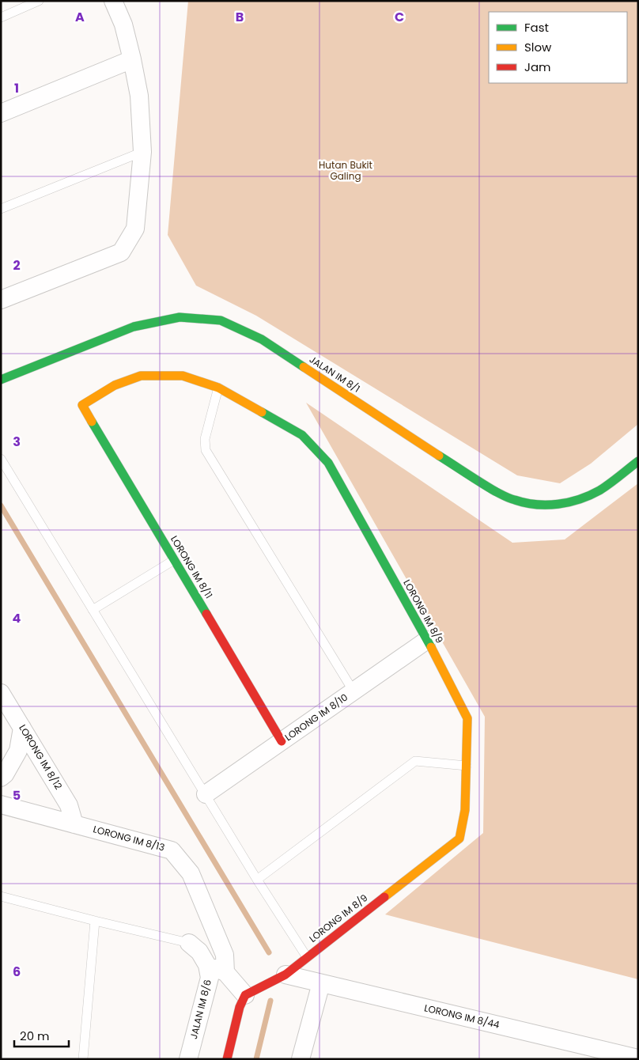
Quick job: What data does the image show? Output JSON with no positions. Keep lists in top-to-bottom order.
{
  "streets": {
    "street": [
      "JALAN IM 8/1",
      "LORONG IM 8/11",
      "LORONG IM 8/9",
      "LORONG IM 8/10",
      "LORONG IM 8/12",
      "LORONG IM 8/13",
      "JALAN IM 8/6",
      "LORONG IM 8/44"
    ]
  },
  "crossings": [
    ["LORONG IM 8/11", "LORONG IM 8/9"],
    ["LORONG IM 8/11", "LORONG IM 8/10"],
    ["LORONG IM 8/9", "LORONG IM 8/10"],
    ["LORONG IM 8/9", "LORONG IM 8/44"],
    ["LORONG IM 8/12", "LORONG IM 8/13"]
  ],
  "parks": ["Hutan Bukit Galing"],
  "legend": ["Fast", "Slow", "Jam"],
  "scale_bar": "20 m",
  "grid": {
    "columns": ["A", "B", "C"],
    "rows": [
      "1",
      "2",
      "3",
      "4",
      "5",
      "6"
    ]
  }
}
